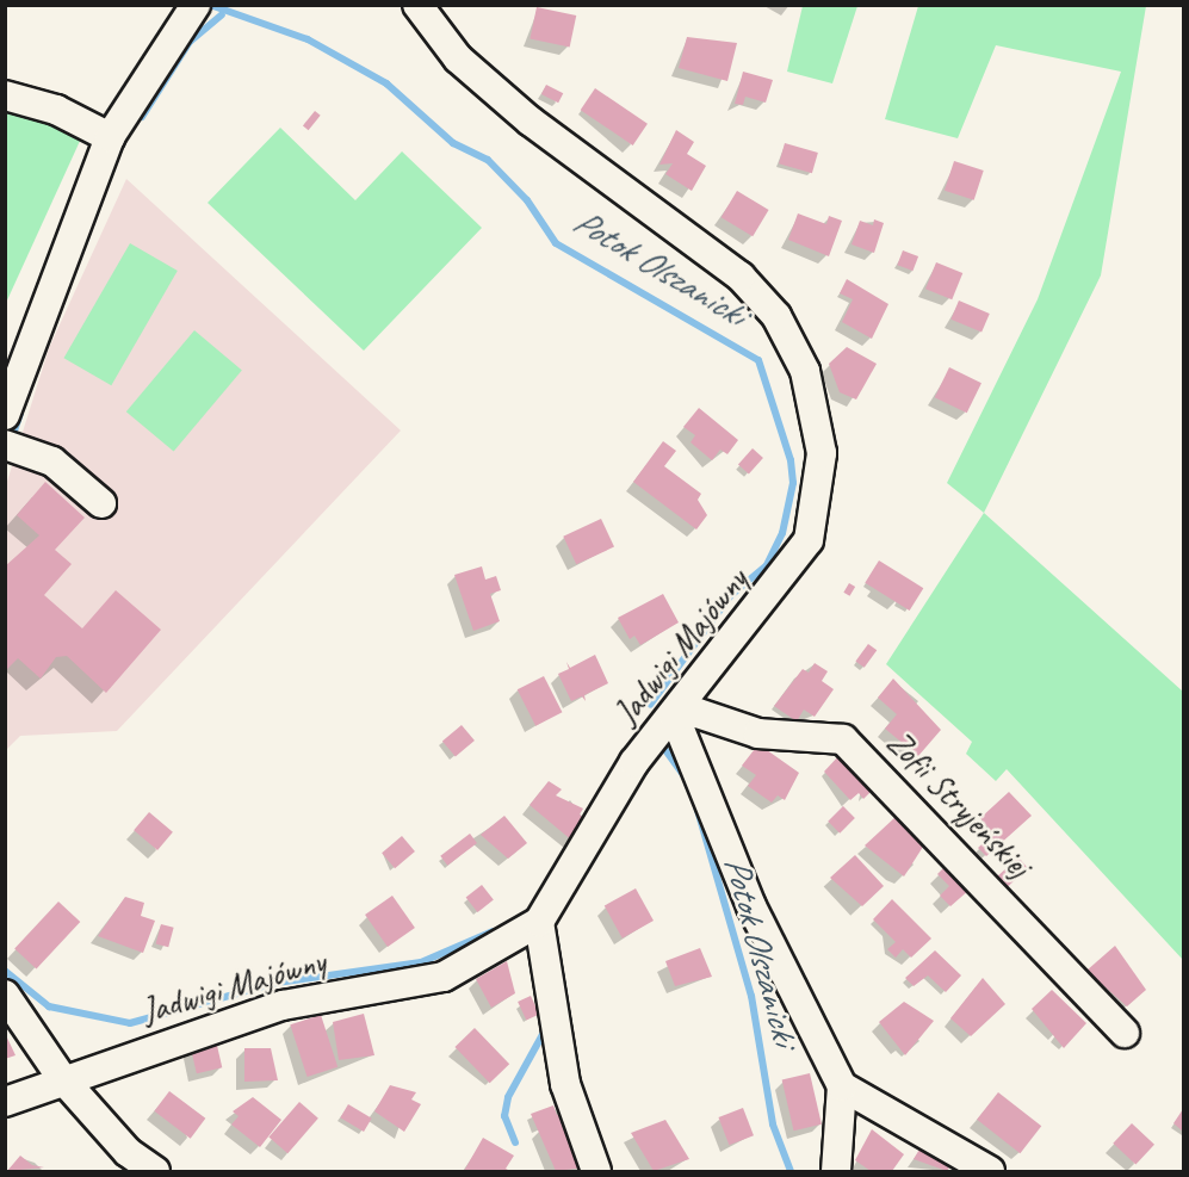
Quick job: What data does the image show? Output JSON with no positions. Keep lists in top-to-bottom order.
{
  "streets": {
    "street": ["Jadwigi Majówny", "Zofii Stryjeńskiej"]
  },
  "crossings": [
    ["Jadwigi Majówny", "Zofii Stryjeńskiej"]
  ],
  "water": ["Potok Olszanicki"]
}
